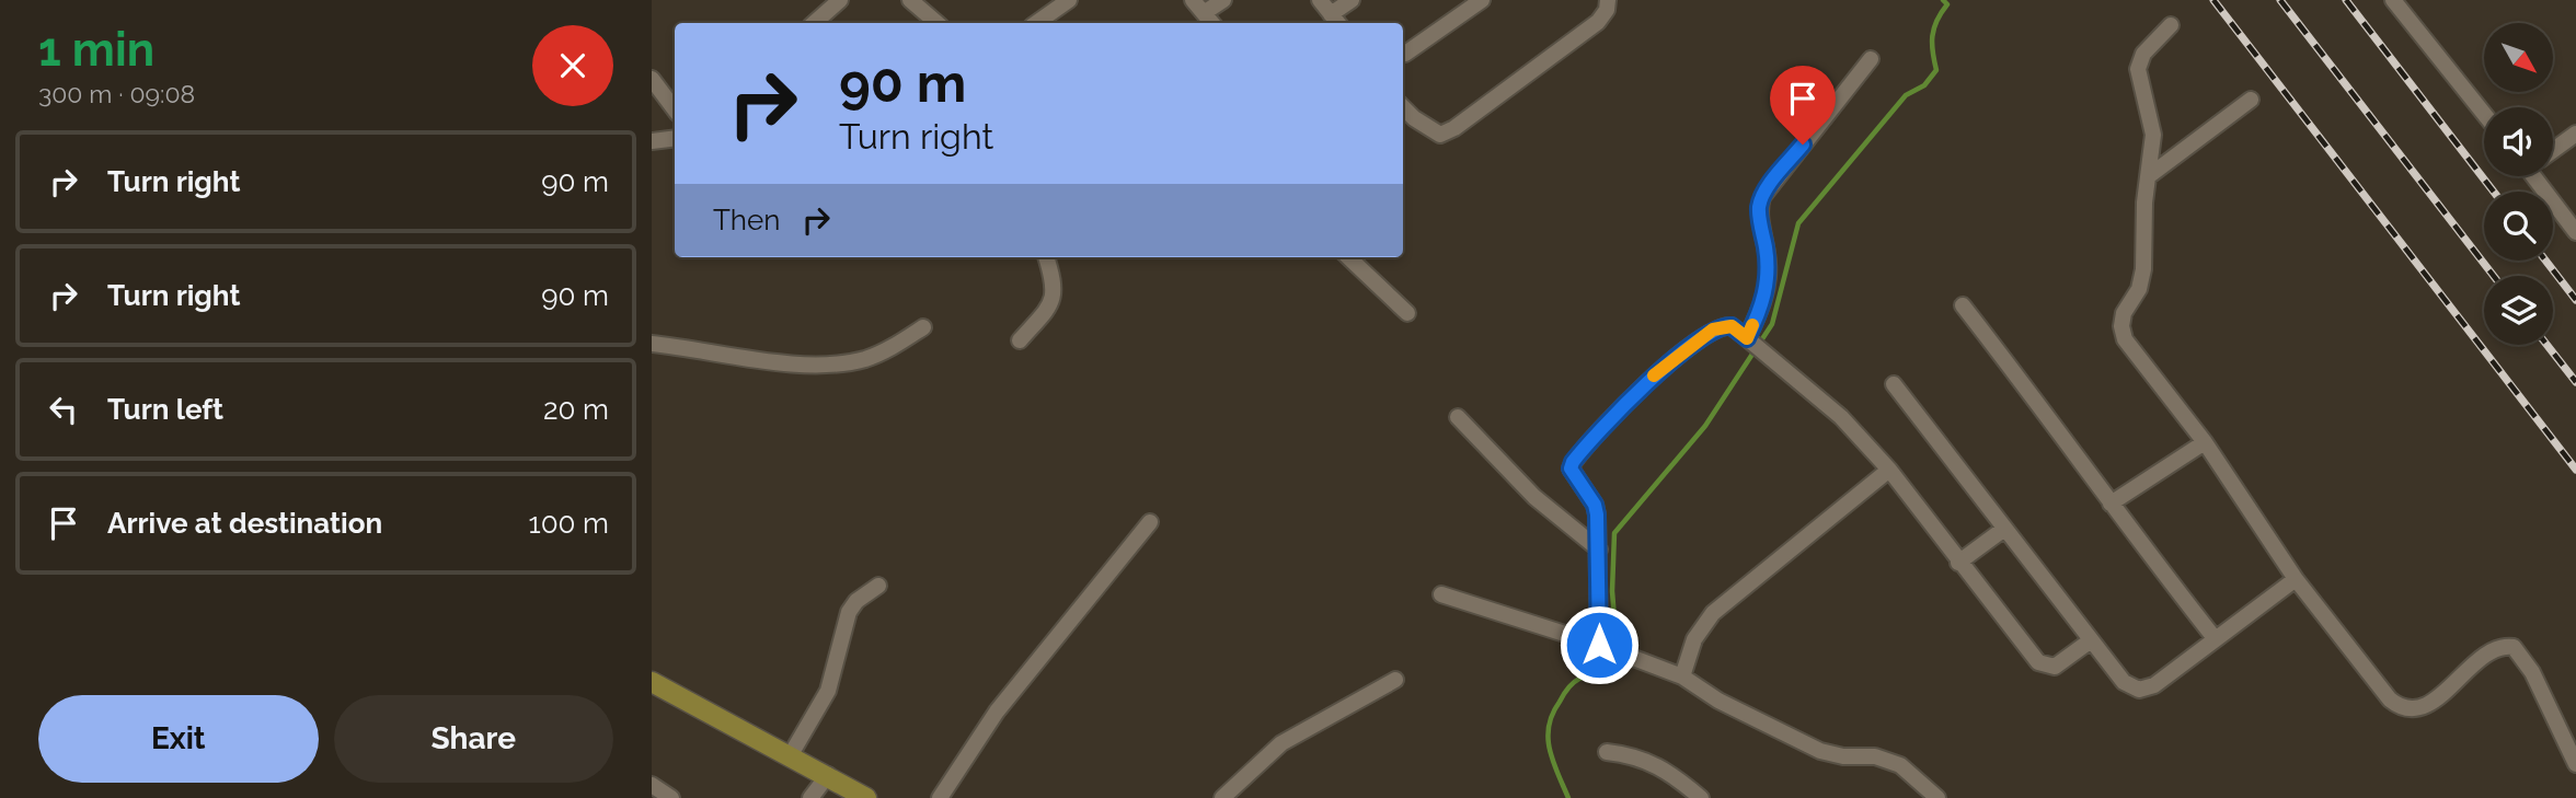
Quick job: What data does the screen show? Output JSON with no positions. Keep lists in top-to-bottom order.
{
  "north": "bottom right",
  "page": {
    "heading": ["1 min", "300 m · 09:08"],
    "turn": ["90 m", "Turn right"],
    "list": [
      {
        "name": "Turn right",
        "value": "90 m"
      },
      {
        "name": "Turn right",
        "value": "90 m"
      },
      {
        "name": "Turn left",
        "value": "20 m"
      },
      {
        "name": "Arrive at destination",
        "value": "100 m"
      }
    ],
    "then": "Then",
    "buttons": ["Exit", "Share"]
  }
}
